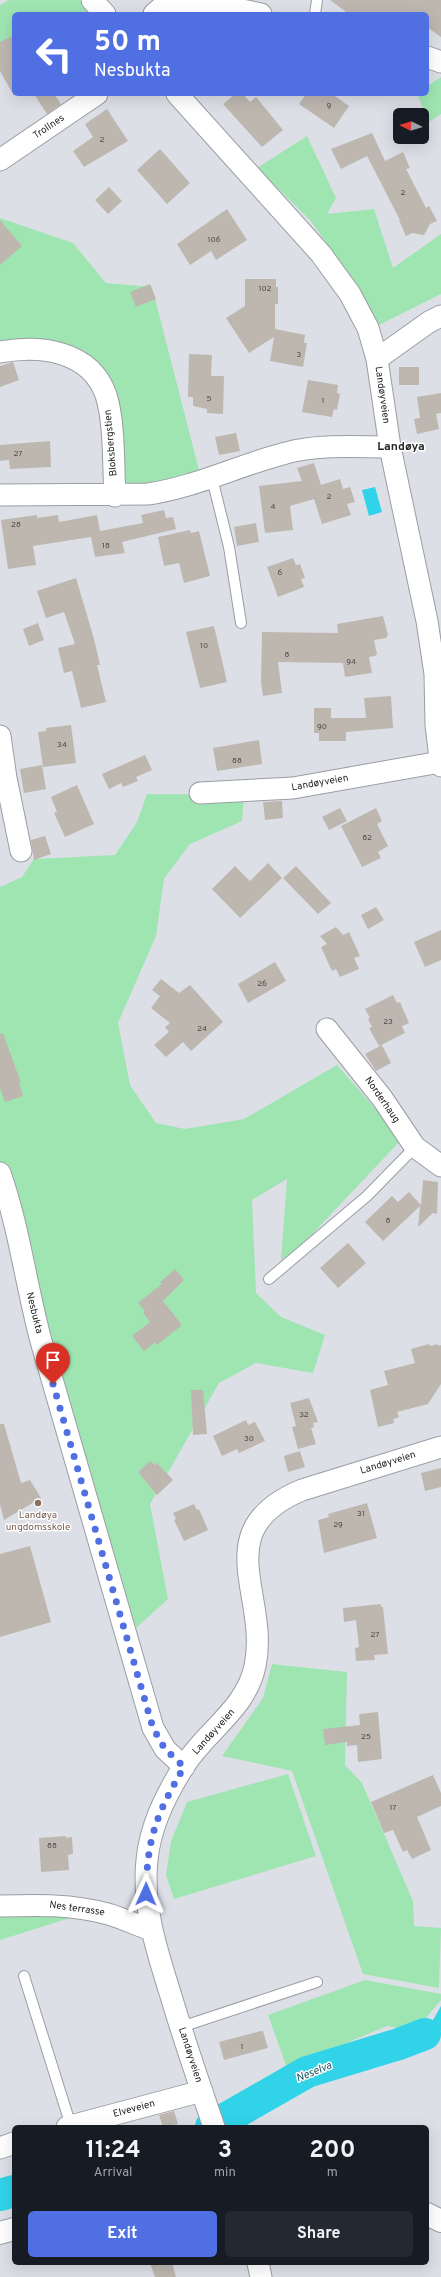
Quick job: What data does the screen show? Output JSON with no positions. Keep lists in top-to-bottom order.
{
  "streets": {
    "street": [
      "Trollnes",
      "Landøyveien",
      "Bloksbergstien",
      "Norderhaug",
      "Nesbukta",
      "Nes terrasse",
      "Elveveien"
    ]
  },
  "crossings": [
    ["Landøyveien", "Nesbukta"],
    ["Landøyveien", "Nes terrasse"],
    ["Landøyveien", "Elveveien"]
  ],
  "districts": ["Landøya"],
  "water": ["Neselva"],
  "places": ["Landøya ungdomsskole"],
  "house_numbers": [
    "9",
    "2",
    "2",
    "106",
    "102",
    "3",
    "5",
    "1",
    "27",
    "2",
    "4",
    "28",
    "18",
    "6",
    "10",
    "8",
    "94",
    "90",
    "34",
    "88",
    "82",
    "26",
    "23",
    "24",
    "8",
    "32",
    "30",
    "31",
    "29",
    "27",
    "25",
    "17",
    "88",
    "1"
  ],
  "north": "left",
  "page": {
    "turn": ["50 m", "Nesbukta"],
    "eta": [
      "11:24",
      "Arrival",
      "3",
      "min",
      "200",
      "m"
    ],
    "buttons": ["Exit", "Share"]
  }
}
